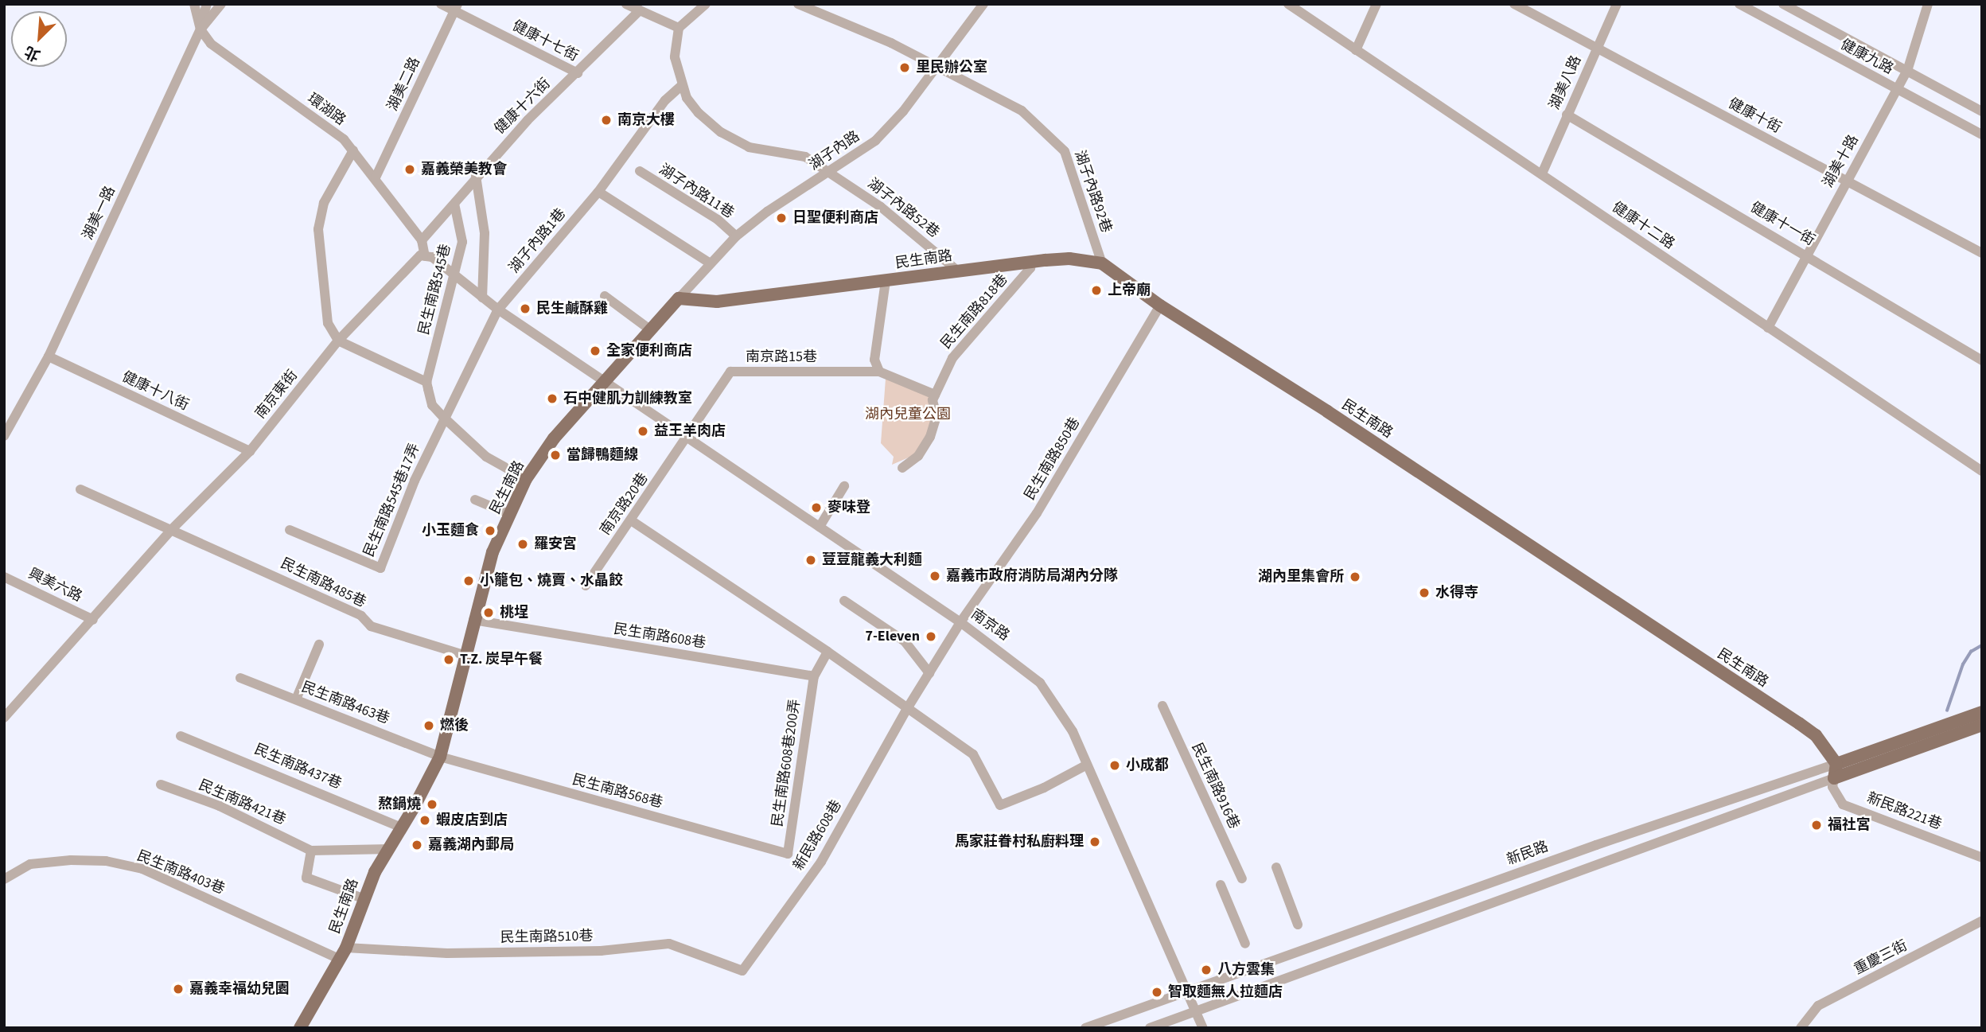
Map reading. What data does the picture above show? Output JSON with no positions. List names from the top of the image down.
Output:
{
  "streets": {
    "main road": ["民生南路", "新民路"],
    "street": [
      "健康十七街",
      "健康九路",
      "湖美八路",
      "湖美二路",
      "健康十六街",
      "環湖路",
      "健康十街",
      "湖子內路",
      "湖美十路",
      "湖子內路11巷",
      "湖子內路92巷",
      "湖子內路52巷",
      "湖美一路",
      "健康十一街",
      "健康十二路",
      "湖子內路1巷",
      "民生南路545巷",
      "民生南路818巷",
      "南京路15巷",
      "健康十八街",
      "南京東街",
      "民生南路850巷",
      "民生南路545巷17弄",
      "南京路20巷",
      "民生南路485巷",
      "興美六路",
      "南京路",
      "民生南路608巷",
      "民生南路463巷",
      "民生南路608巷200弄",
      "民生南路437巷",
      "民生南路916巷",
      "民生南路568巷",
      "民生南路421巷",
      "新民路221巷",
      "新民路608巷",
      "民生南路403巷",
      "民生南路510巷",
      "重慶三街"
    ]
  },
  "crossings": [
    ["健康十七街", "湖美二路"],
    ["健康十七街", "健康十六街"],
    ["健康九路", "湖美十路"],
    ["湖美八路", "健康十街"],
    ["湖美八路", "健康十一街"],
    ["湖美八路", "健康十二路"],
    ["湖美二路", "環湖路"],
    ["健康十六街", "環湖路"],
    ["健康十六街", "民生南路545巷"],
    ["環湖路", "湖美一路"],
    ["環湖路", "南京東街"],
    ["健康十街", "湖美十路"],
    ["湖子內路", "湖子內路11巷"],
    ["湖子內路", "湖子內路92巷"],
    ["湖子內路", "湖子內路52巷"],
    ["湖子內路", "民生南路"],
    ["湖美十路", "健康十一街"],
    ["湖美十路", "健康十二路"],
    ["湖子內路92巷", "民生南路"],
    ["湖子內路52巷", "湖子內路1巷"],
    ["湖子內路52巷", "民生南路"],
    ["湖美一路", "健康十八街"],
    ["湖子內路1巷", "民生南路545巷17弄"],
    ["民生南路", "民生南路818巷"],
    ["民生南路", "民生南路850巷"],
    ["民生南路", "民生南路485巷"],
    ["民生南路", "南京路"],
    ["民生南路", "民生南路608巷"],
    ["民生南路", "民生南路463巷"],
    ["民生南路", "民生南路437巷"],
    ["民生南路", "民生南路568巷"],
    ["民生南路", "民生南路421巷"],
    ["民生南路", "新民路"],
    ["民生南路", "民生南路403巷"],
    ["民生南路", "民生南路510巷"],
    ["民生南路818巷", "南京路15巷"],
    ["南京路15巷", "南京路20巷"],
    ["南京路15巷", "南京路"],
    ["健康十八街", "南京東街"],
    ["南京東街", "民生南路485巷"],
    ["南京東街", "興美六路"],
    ["民生南路850巷", "南京路"],
    ["民生南路850巷", "新民路608巷"],
    ["南京路20巷", "南京路"],
    ["南京路", "新民路"],
    ["民生南路608巷", "民生南路608巷200弄"],
    ["民生南路463巷", "民生南路568巷"],
    ["民生南路608巷200弄", "民生南路568巷"],
    ["新民路608巷", "民生南路510巷"]
  ],
  "parks": ["湖內兒童公園"],
  "places": [
    "里民辦公室",
    "南京大樓",
    "嘉義榮美教會",
    "日聖便利商店",
    "上帝廟",
    "民生鹹酥雞",
    "全家便利商店",
    "石中健肌力訓練教室",
    "益王羊肉店",
    "當歸鴨麵線",
    "麥味登",
    "小玉麵食",
    "羅安宮",
    "荳荳龍義大利麵",
    "嘉義市政府消防局湖內分隊",
    "湖內里集會所",
    "小籠包、燒賣、水晶餃",
    "水得寺",
    "桃埕",
    "7-Eleven",
    "T.Z. 炭早午餐",
    "燃後",
    "小成都",
    "熬鍋燒",
    "蝦皮店到店",
    "福社宮",
    "馬家莊眷村私廚料理",
    "嘉義湖內郵局",
    "八方雲集",
    "嘉義幸福幼兒園",
    "智取麵無人拉麵店"
  ],
  "north": "bottom left"
}
